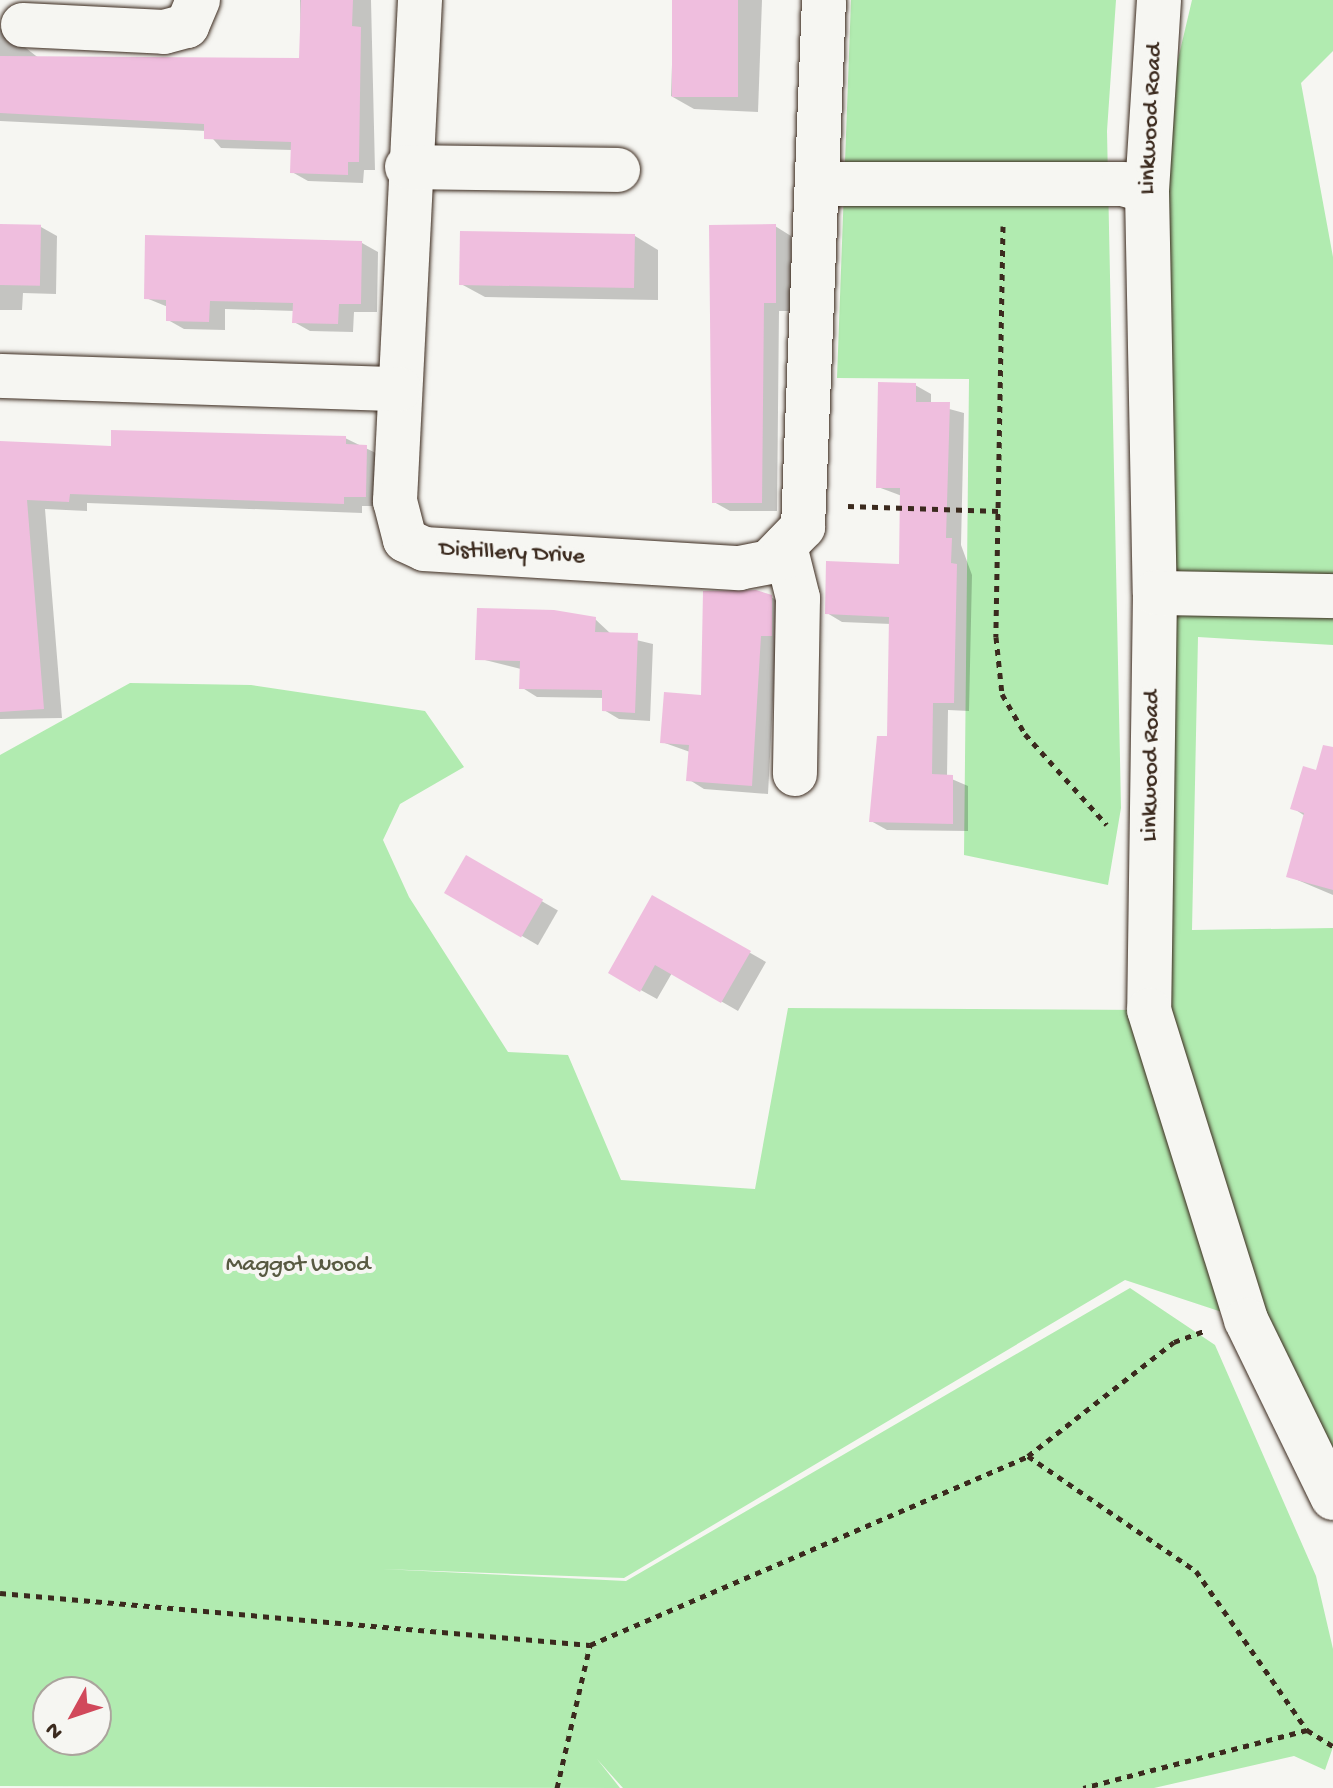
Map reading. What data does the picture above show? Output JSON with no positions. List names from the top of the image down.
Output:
{
  "streets": {
    "street": ["Linkwood Road", "Distillery Drive"]
  },
  "parks": ["Maggot Wood"],
  "north": "bottom left"
}
